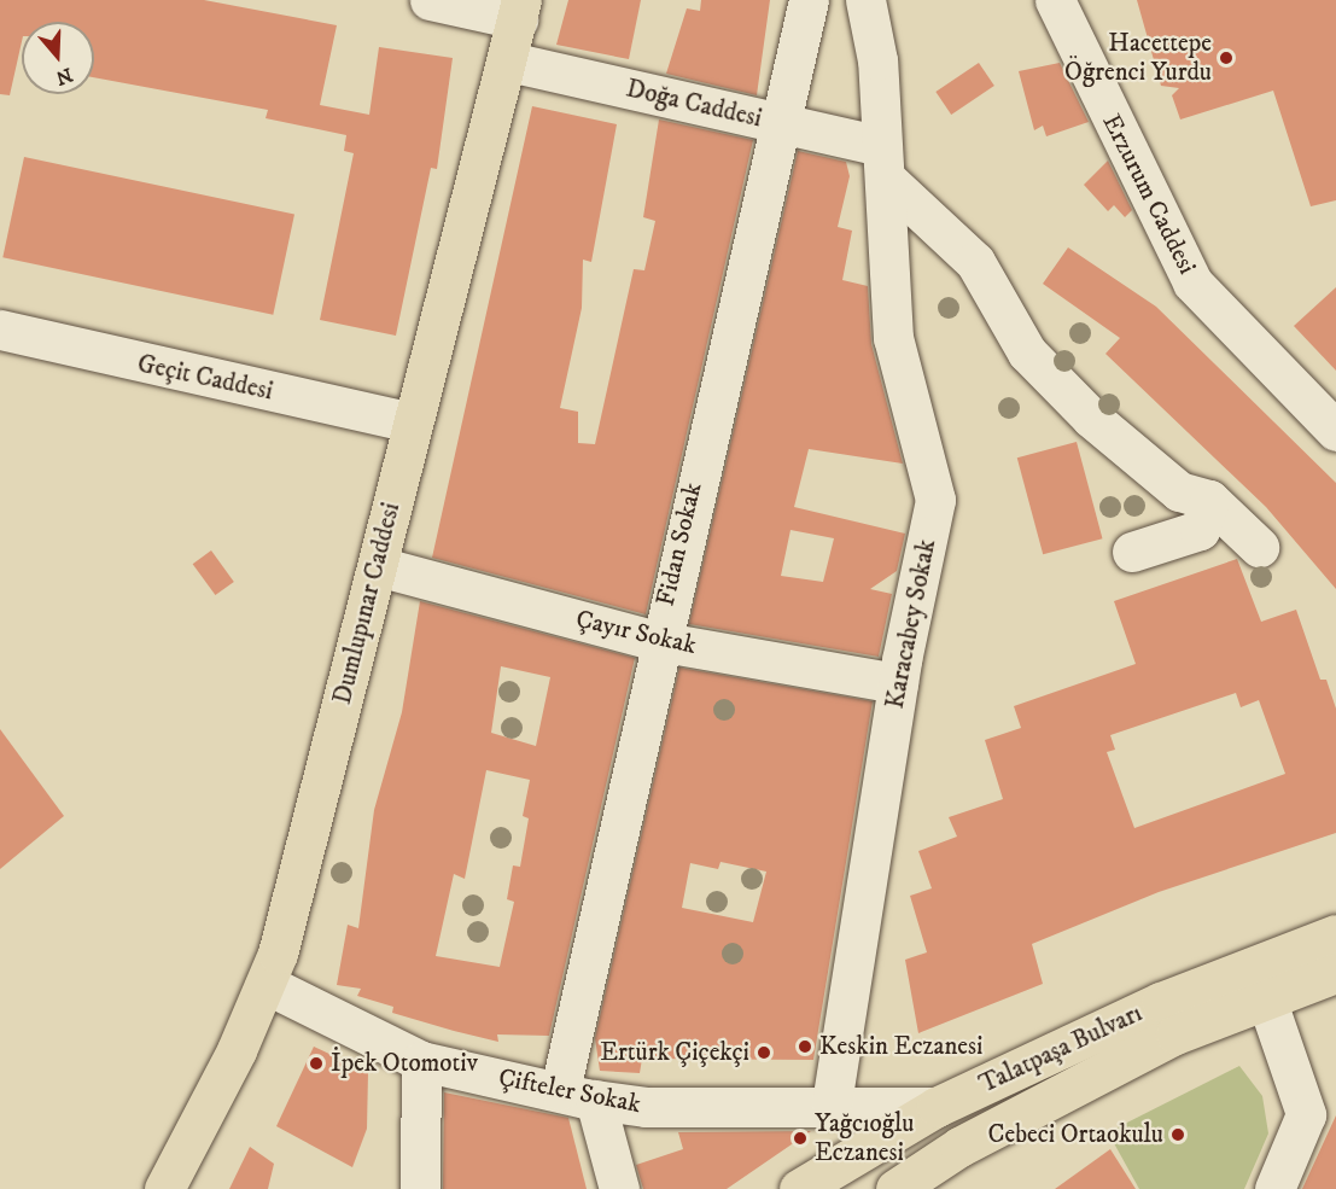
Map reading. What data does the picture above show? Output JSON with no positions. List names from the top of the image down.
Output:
{
  "streets": {
    "main road": ["Dumlupınar Caddesi", "Talatpaşa Bulvarı"],
    "street": [
      "Doğa Caddesi",
      "Erzurum Caddesi",
      "Geçit Caddesi",
      "Fidan Sokak",
      "Karacabey Sokak",
      "Çayır Sokak",
      "Çifteler Sokak"
    ]
  },
  "crossings": [
    ["Doğa Caddesi", "Fidan Sokak"],
    ["Doğa Caddesi", "Dumlupınar Caddesi"],
    ["Doğa Caddesi", "Karacabey Sokak"],
    ["Geçit Caddesi", "Dumlupınar Caddesi"],
    ["Fidan Sokak", "Çayır Sokak"],
    ["Fidan Sokak", "Çifteler Sokak"],
    ["Dumlupınar Caddesi", "Çayır Sokak"],
    ["Dumlupınar Caddesi", "Çifteler Sokak"],
    ["Karacabey Sokak", "Çayır Sokak"],
    ["Karacabey Sokak", "Çifteler Sokak"],
    ["Talatpaşa Bulvarı", "Çifteler Sokak"]
  ],
  "places": [
    "Hacettepe Öğrenci Yurdu",
    "Keskin Eczanesi",
    "Ertürk Çiçekçi",
    "İpek Otomotiv",
    "Cebeci Ortaokulu",
    "Yağcıoğlu Eczanesi"
  ],
  "north": "bottom"
}
